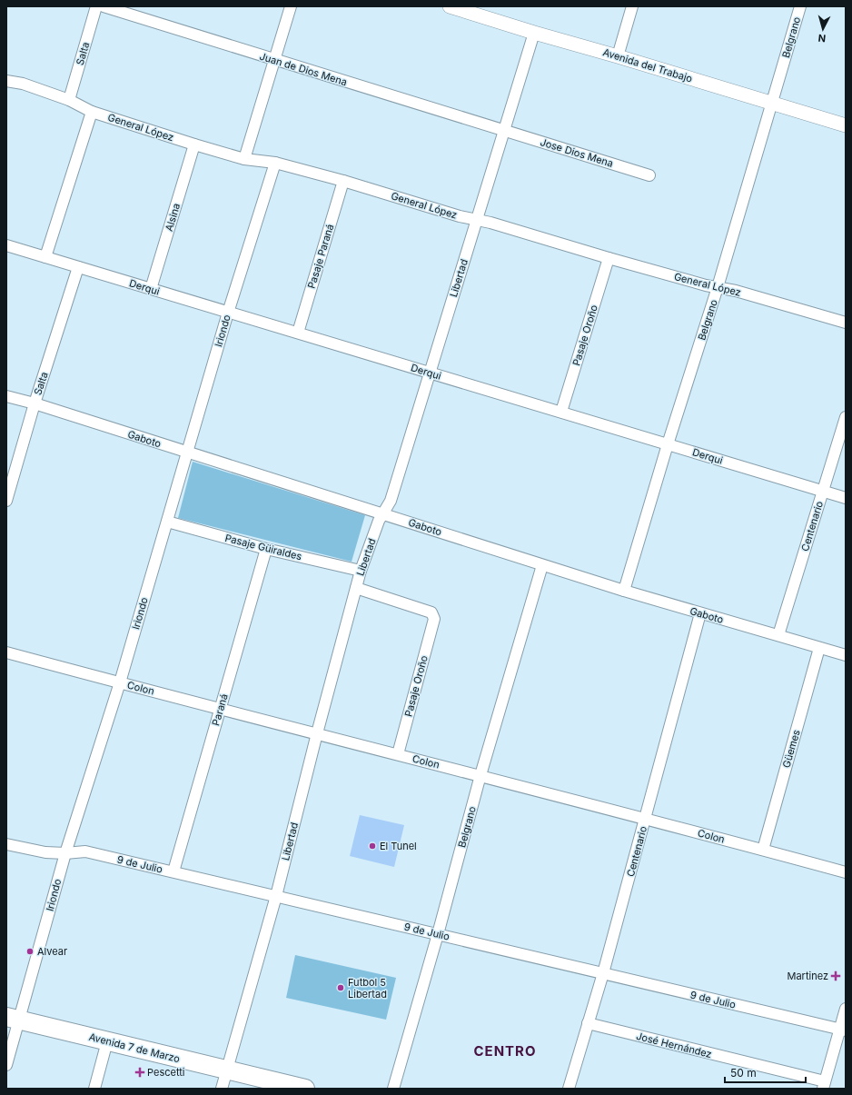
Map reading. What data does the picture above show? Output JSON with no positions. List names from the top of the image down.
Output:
{
  "streets": {
    "main road": ["Avenida 7 de Marzo"],
    "street": [
      "Belgrano",
      "Salta",
      "Avenida del Trabajo",
      "Juan de Dios Mena",
      "General López",
      "Jose Dios Mena",
      "Alsina",
      "Pasaje Paraná",
      "Libertad",
      "Derqui",
      "Iriondo",
      "Pasaje Oroño",
      "Gaboto",
      "Centenario",
      "Pasaje Güiraldes",
      "Colon",
      "Paraná",
      "Güemes",
      "9 de Julio",
      "José Hernández"
    ]
  },
  "crossings": [
    ["Belgrano", "Avenida del Trabajo"],
    ["Belgrano", "General López"],
    ["Belgrano", "Derqui"],
    ["Belgrano", "Gaboto"],
    ["Belgrano", "Colon"],
    ["Belgrano", "9 de Julio"],
    ["Salta", "General López"],
    ["Salta", "Derqui"],
    ["Salta", "Gaboto"],
    ["Avenida del Trabajo", "Libertad"],
    ["Juan de Dios Mena", "Jose Dios Mena"],
    ["Juan de Dios Mena", "Libertad"],
    ["General López", "Alsina"],
    ["General López", "Pasaje Paraná"],
    ["General López", "Libertad"],
    ["General López", "Iriondo"],
    ["General López", "Pasaje Oroño"],
    ["Jose Dios Mena", "Libertad"],
    ["Alsina", "Derqui"],
    ["Pasaje Paraná", "Derqui"],
    ["Libertad", "Derqui"],
    ["Libertad", "Pasaje Oroño"],
    ["Libertad", "Gaboto"],
    ["Libertad", "Pasaje Güiraldes"],
    ["Libertad", "Colon"],
    ["Libertad", "9 de Julio"],
    ["Libertad", "Avenida 7 de Marzo"],
    ["Derqui", "Iriondo"],
    ["Derqui", "Pasaje Oroño"],
    ["Derqui", "Centenario"],
    ["Iriondo", "Gaboto"],
    ["Iriondo", "Pasaje Güiraldes"],
    ["Iriondo", "Colon"],
    ["Iriondo", "9 de Julio"],
    ["Iriondo", "Avenida 7 de Marzo"],
    ["Pasaje Oroño", "Colon"],
    ["Gaboto", "Centenario"],
    ["Gaboto", "Güemes"],
    ["Centenario", "Colon"],
    ["Centenario", "9 de Julio"],
    ["Centenario", "José Hernández"],
    ["Pasaje Güiraldes", "Paraná"],
    ["Colon", "Paraná"],
    ["Colon", "Güemes"],
    ["Paraná", "9 de Julio"]
  ],
  "districts": ["CENTRO"],
  "places": {
    "other": ["El Tunel", "Alvear", "Futbol 5 Libertad"],
    "health": ["Martinez", "Pescetti"]
  },
  "scale_bar": "50 m",
  "north": "bottom"
}
